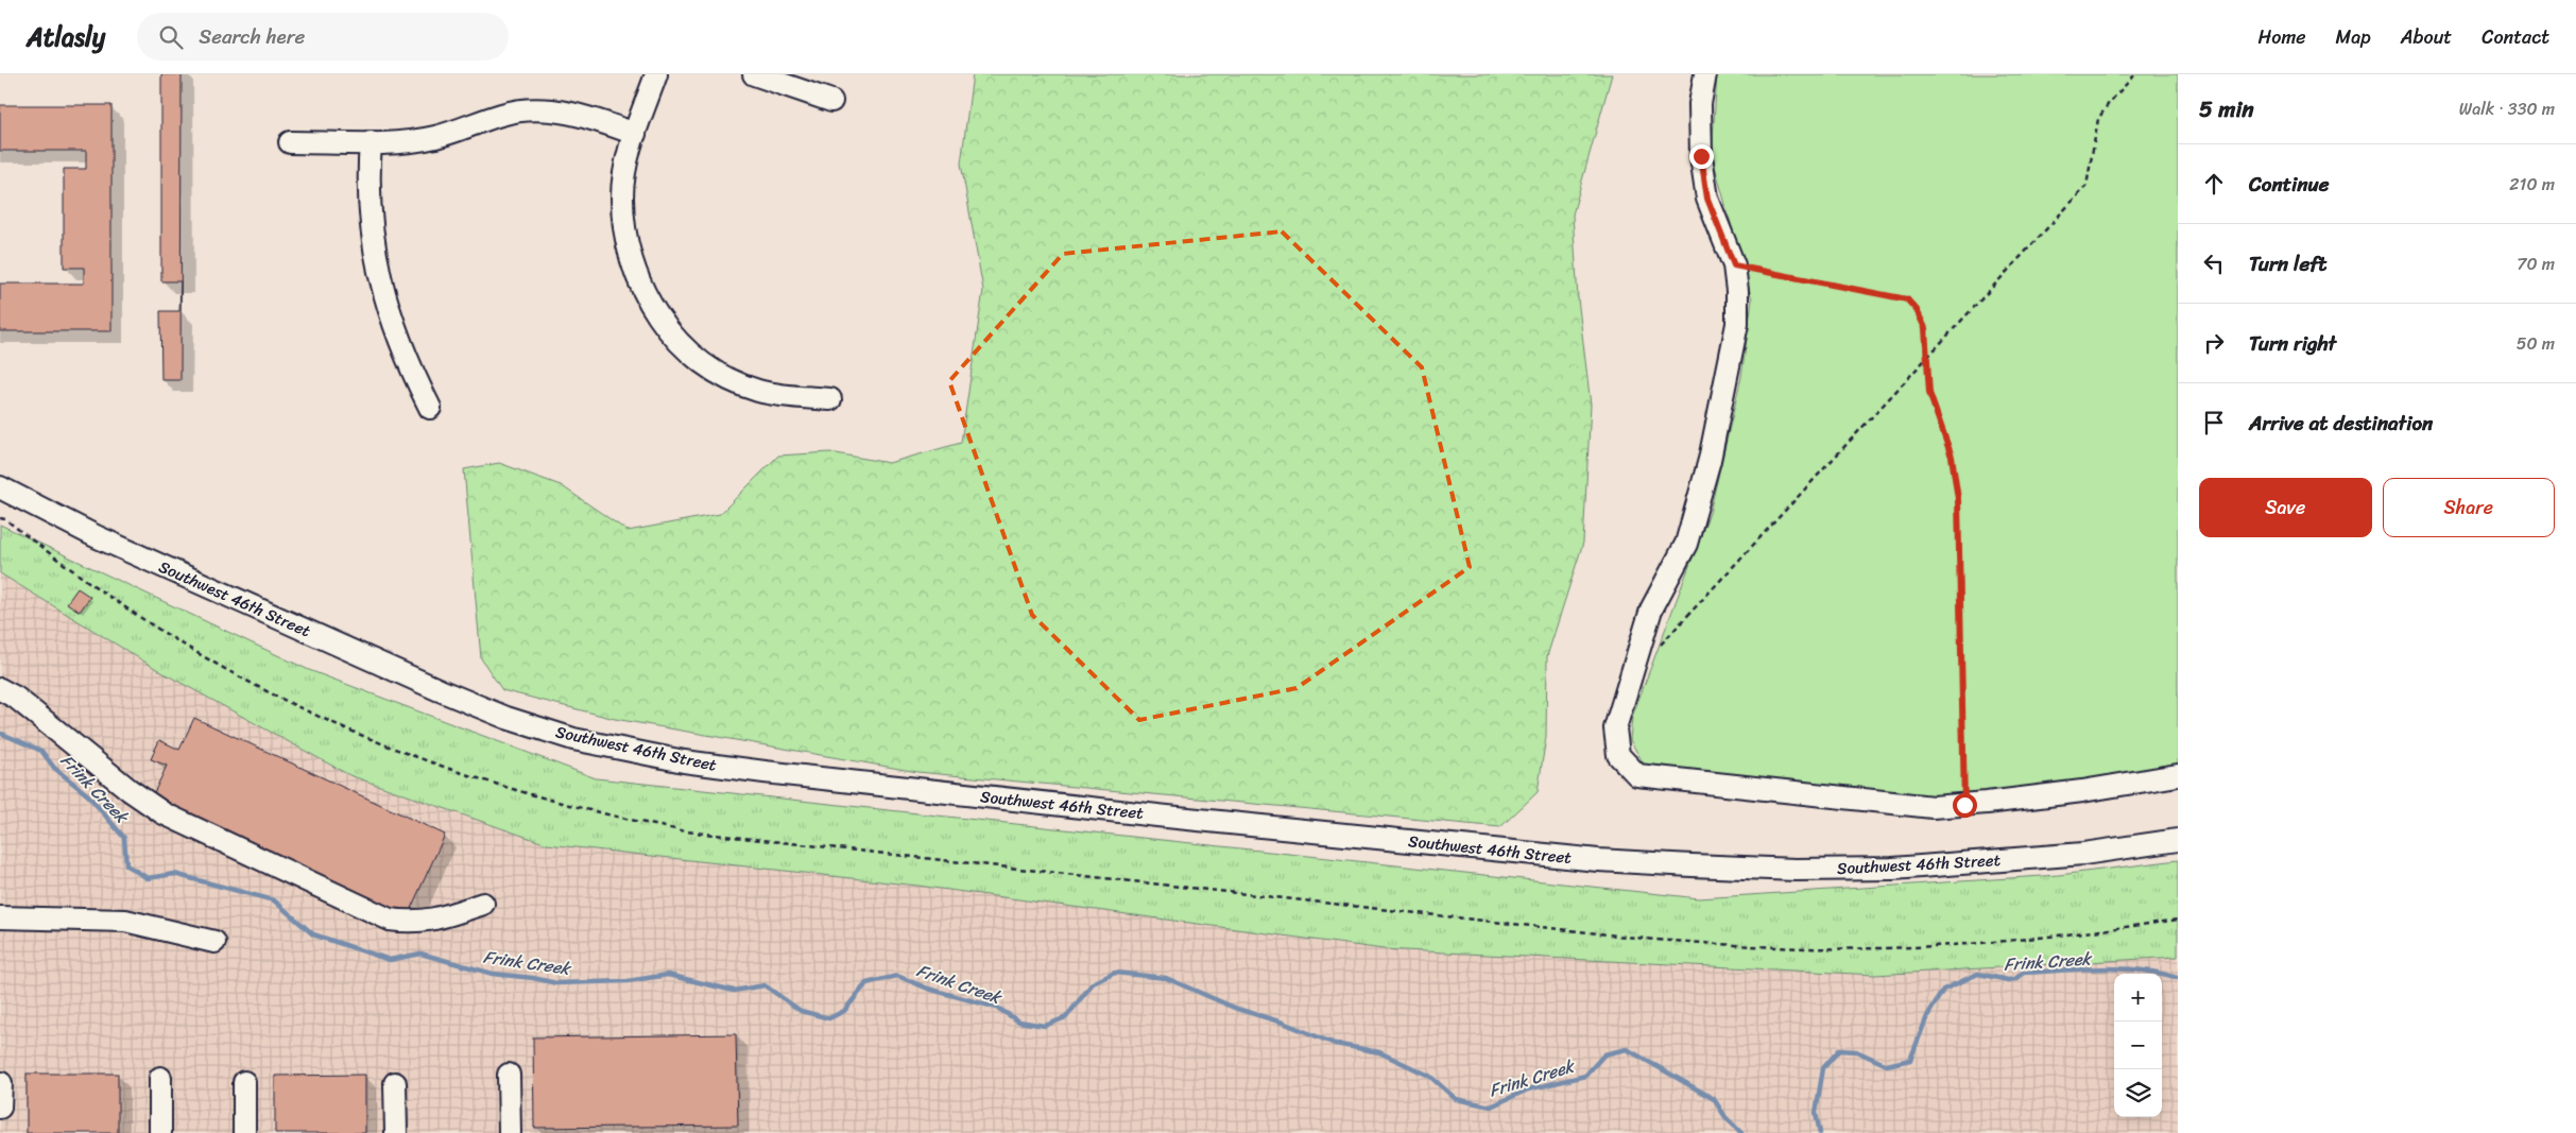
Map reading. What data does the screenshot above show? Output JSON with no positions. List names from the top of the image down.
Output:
{
  "streets": {
    "street": ["Southwest 46th Street"]
  },
  "water": ["Frink Creek"],
  "page": {
    "header": "Atlasly",
    "search": "Search here",
    "nav": [
      "Home",
      "Map",
      "About",
      "Contact"
    ],
    "heading": ["5 min", "Walk · 330 m"],
    "list": [
      ["Continue", "210 m"],
      ["Turn left", "70 m"],
      ["Turn right", "50 m"],
      "Arrive at destination"
    ],
    "buttons": ["Save", "Share"],
    "map_buttons": ["+", "−"]
  }
}
